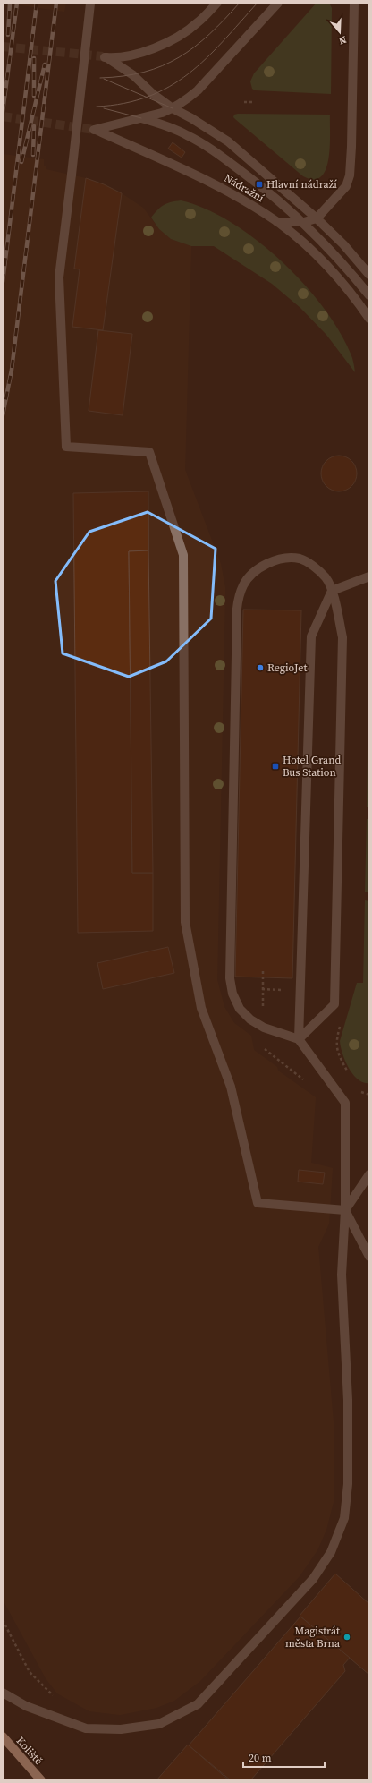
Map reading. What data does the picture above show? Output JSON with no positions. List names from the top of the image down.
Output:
{
  "streets": {
    "main road": ["Koliště"],
    "street": ["Nádražní"]
  },
  "places": {
    "transit": ["Hlavní nádraží", "Hotel Grand Bus Station"],
    "other": ["RegioJet", "Magistrát města Brna"]
  },
  "scale_bar": "20 m",
  "north": "bottom"
}
